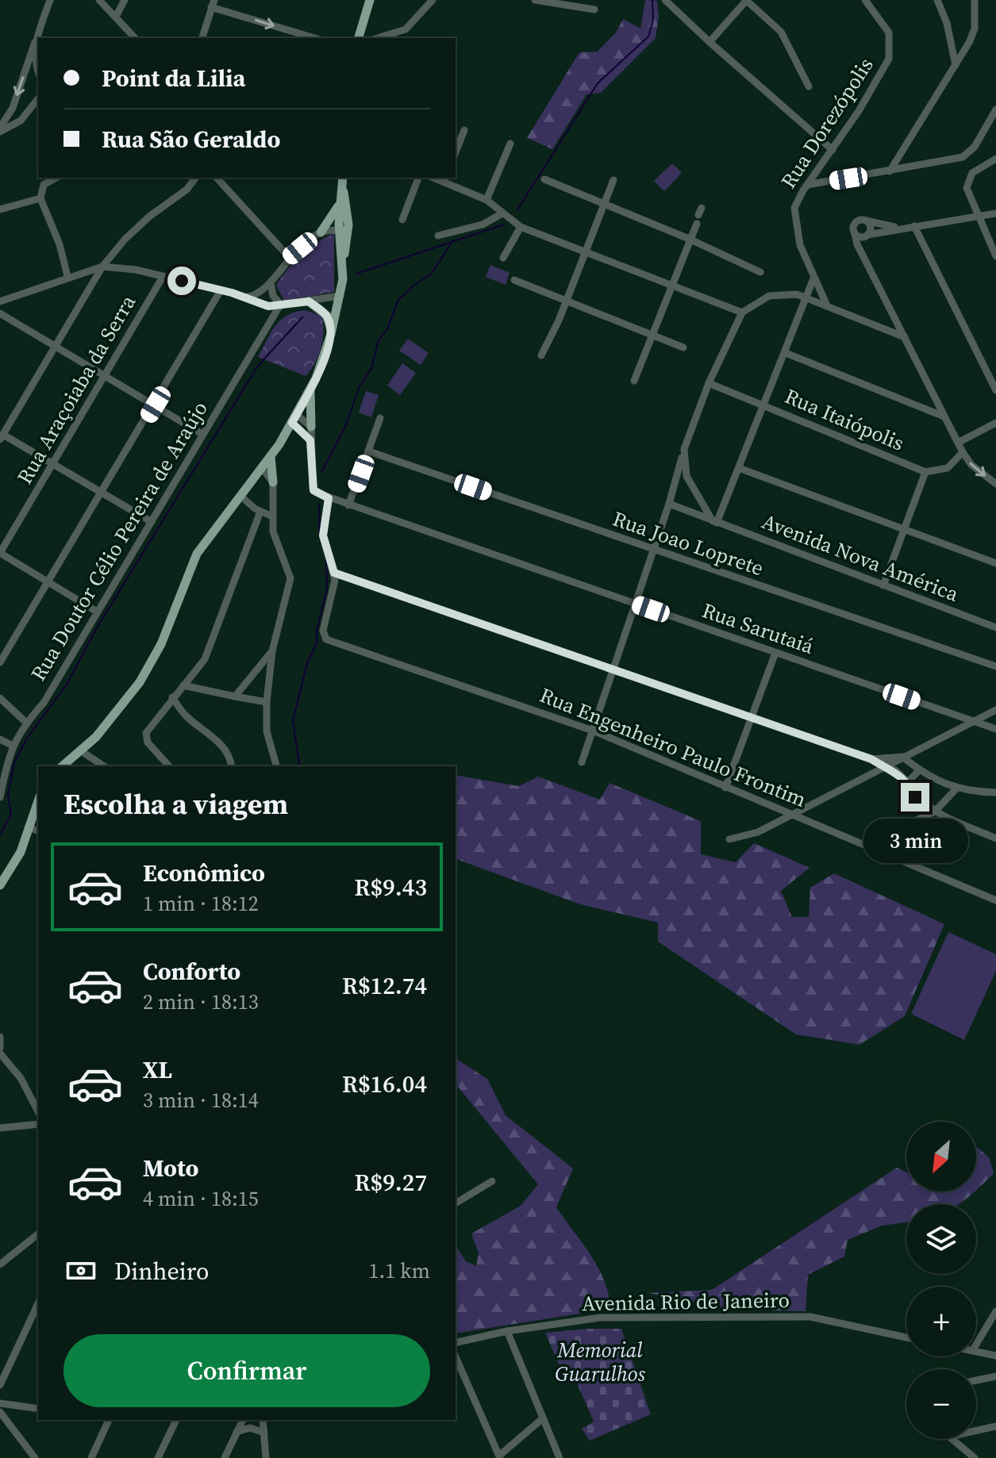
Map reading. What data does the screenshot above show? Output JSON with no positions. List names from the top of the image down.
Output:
{
  "streets": {
    "street": [
      "Rua Dorezópolis",
      "Rua Araçoiaba da Serra",
      "Rua Itaiópolis",
      "Rua Doutor Célio Pereira de Araújo",
      "Rua Joao Loprete",
      "Avenida Nova América",
      "Rua Sarutaiá",
      "Rua Engenheiro Paulo Frontim",
      "Avenida Rio de Janeiro"
    ]
  },
  "parks": ["Memorial Guarulhos"],
  "north": "bottom left",
  "page": {
    "banner": ["Point da Lilia", "Rua São Geraldo"],
    "heading": "Escolha a viagem",
    "bubble": "3 min",
    "list": [
      {
        "name": "Econômico",
        "note": "1 min · 18:12",
        "value": "R$9.43"
      },
      {
        "name": "Conforto",
        "note": "2 min · 18:13",
        "value": "R$12.74"
      },
      {
        "name": "XL",
        "note": "3 min · 18:14",
        "value": "R$16.04"
      },
      {
        "name": "Moto",
        "note": "4 min · 18:15",
        "value": "R$9.27"
      }
    ],
    "map_buttons": ["+", "−"],
    "pay": ["Dinheiro", "1.1 km"],
    "buttons": "Confirmar"
  }
}
